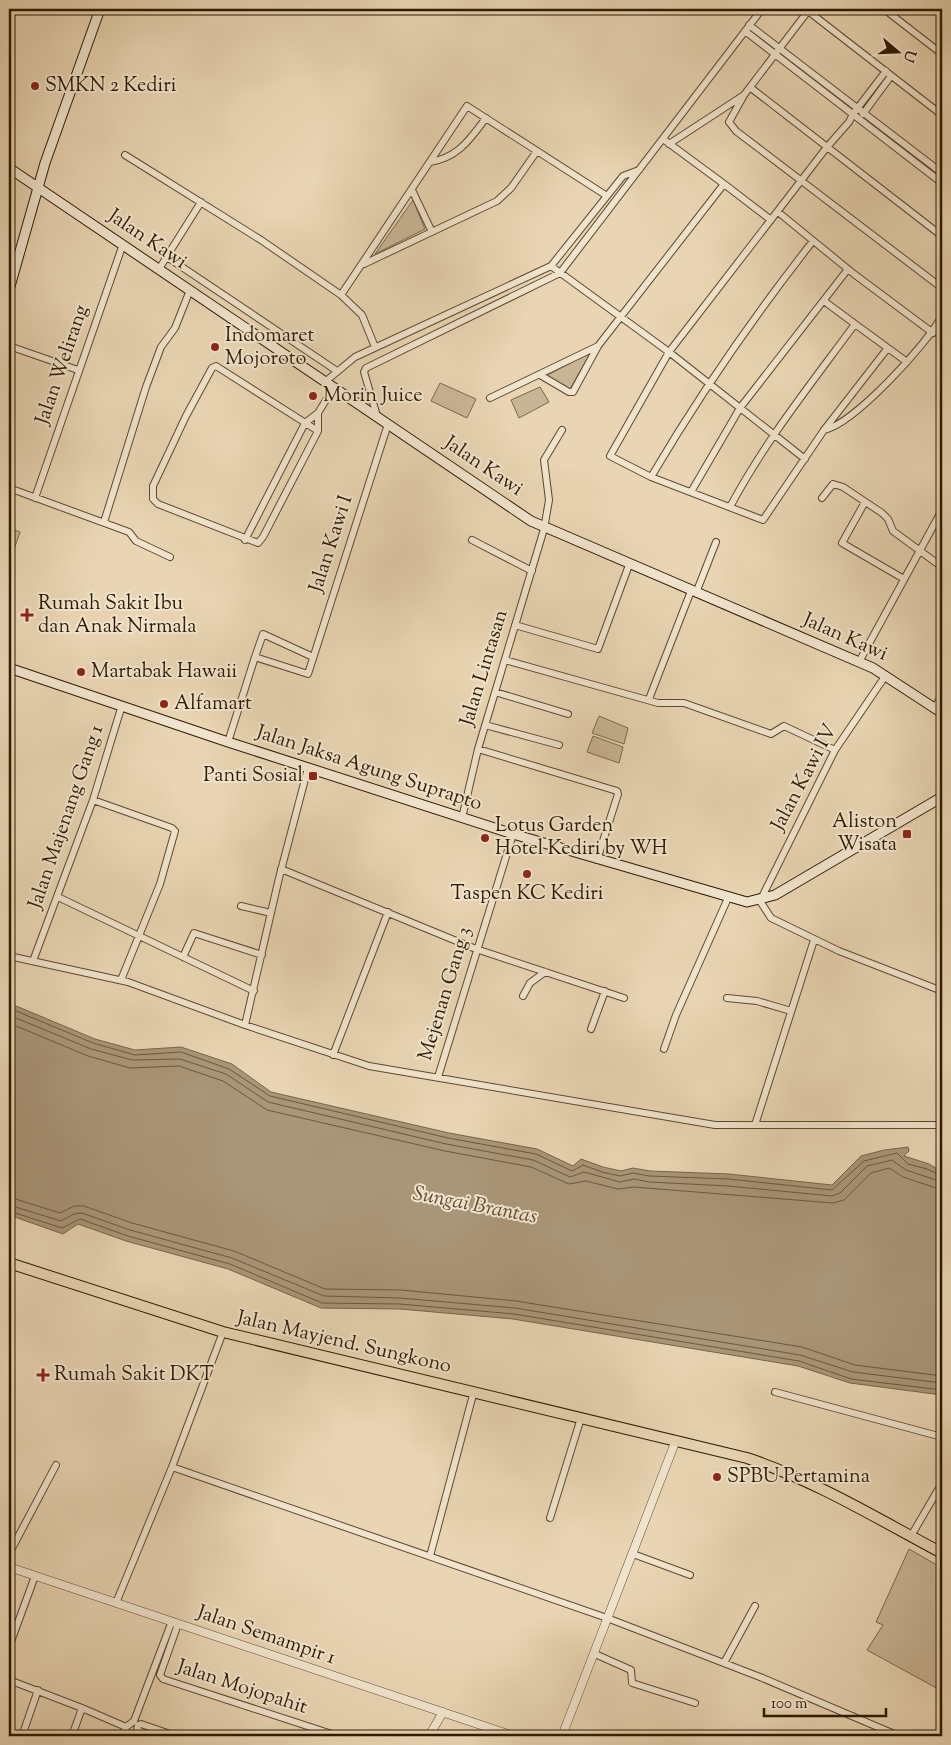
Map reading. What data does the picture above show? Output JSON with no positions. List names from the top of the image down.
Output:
{
  "streets": {
    "main road": ["Jalan Kawi", "Jalan Jaksa Agung Suprapto", "Jalan Mayjend. Sungkono"],
    "street": [
      "Jalan Welirang",
      "Jalan Kawi I",
      "Jalan Lintasan",
      "Jalan Kawi IV",
      "Jalan Majenang Gang 1",
      "Mejenan Gang 3",
      "Jalan Semampir 1",
      "Jalan Mojopahit"
    ]
  },
  "crossings": [
    ["Jalan Kawi", "Jalan Welirang"],
    ["Jalan Kawi", "Jalan Kawi I"],
    ["Jalan Kawi", "Jalan Lintasan"],
    ["Jalan Kawi", "Jalan Kawi IV"],
    ["Jalan Lintasan", "Jalan Jaksa Agung Suprapto"],
    ["Jalan Jaksa Agung Suprapto", "Jalan Kawi IV"],
    ["Jalan Jaksa Agung Suprapto", "Jalan Majenang Gang 1"],
    ["Jalan Jaksa Agung Suprapto", "Mejenan Gang 3"],
    ["Jalan Semampir 1", "Jalan Mojopahit"]
  ],
  "water": ["Sungai Brantas"],
  "places": {
    "other": [
      "SMKN 2 Kediri",
      "Indomaret Mojoroto",
      "Morin Juice",
      "Martabak Hawaii",
      "Alfamart",
      "Lotus Garden Hotel Kediri by WH",
      "Taspen KC Kediri",
      "SPBU Pertamina"
    ],
    "health": ["Rumah Sakit Ibu dan Anak Nirmala", "Rumah Sakit DKT"],
    "transit": ["Panti Sosial", "Aliston Wisata"]
  },
  "scale_bar": "100 m",
  "north": "right"
}
